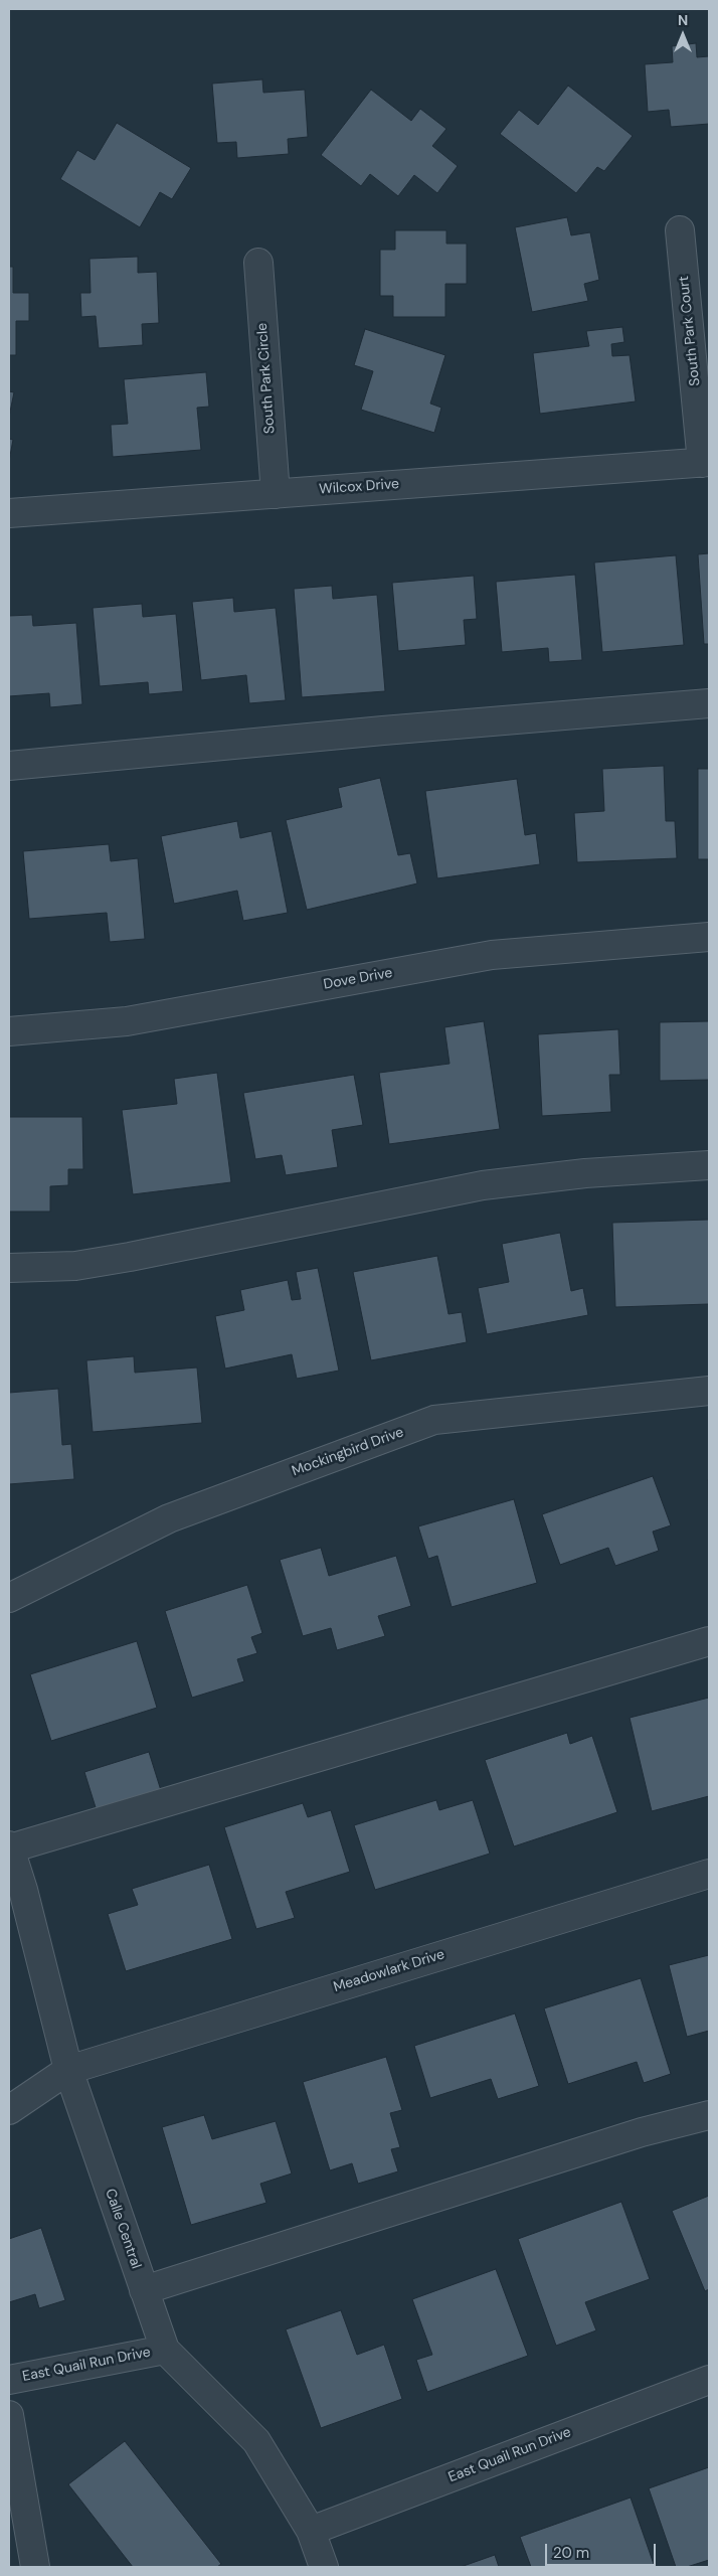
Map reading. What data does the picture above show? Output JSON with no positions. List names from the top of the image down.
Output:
{
  "streets": {
    "street": [
      "South Park Court",
      "South Park Circle",
      "Wilcox Drive",
      "Dove Drive",
      "Mockingbird Drive",
      "Meadowlark Drive",
      "Calle Central",
      "East Quail Run Drive"
    ]
  },
  "crossings": [
    ["South Park Court", "Wilcox Drive"],
    ["South Park Circle", "Wilcox Drive"],
    ["Meadowlark Drive", "Calle Central"],
    ["Calle Central", "East Quail Run Drive"]
  ],
  "scale_bar": "20 m",
  "north": "top"
}
